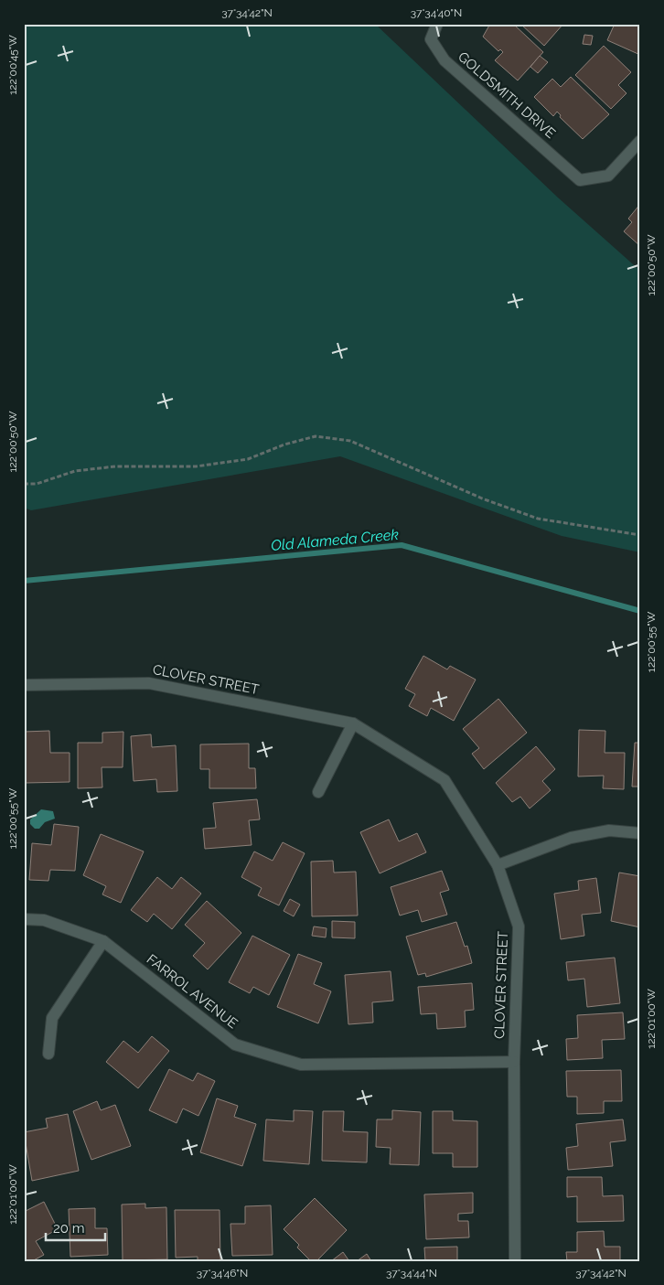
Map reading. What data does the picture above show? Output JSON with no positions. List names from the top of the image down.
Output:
{
  "streets": {
    "street": ["GOLDSMITH DRIVE", "CLOVER STREET", "FARROL AVENUE"]
  },
  "crossings": [
    ["CLOVER STREET", "FARROL AVENUE"]
  ],
  "water": ["Old Alameda Creek"],
  "scale_bar": "20 m",
  "coordinates": [
    "37°34'42\"N",
    "37°34'40\"N",
    "122°00'45\"W",
    "122°00'50\"W",
    "122°00'55\"W",
    "122°01'00\"W",
    "37°34'46\"N",
    "37°34'44\"N"
  ]
}
